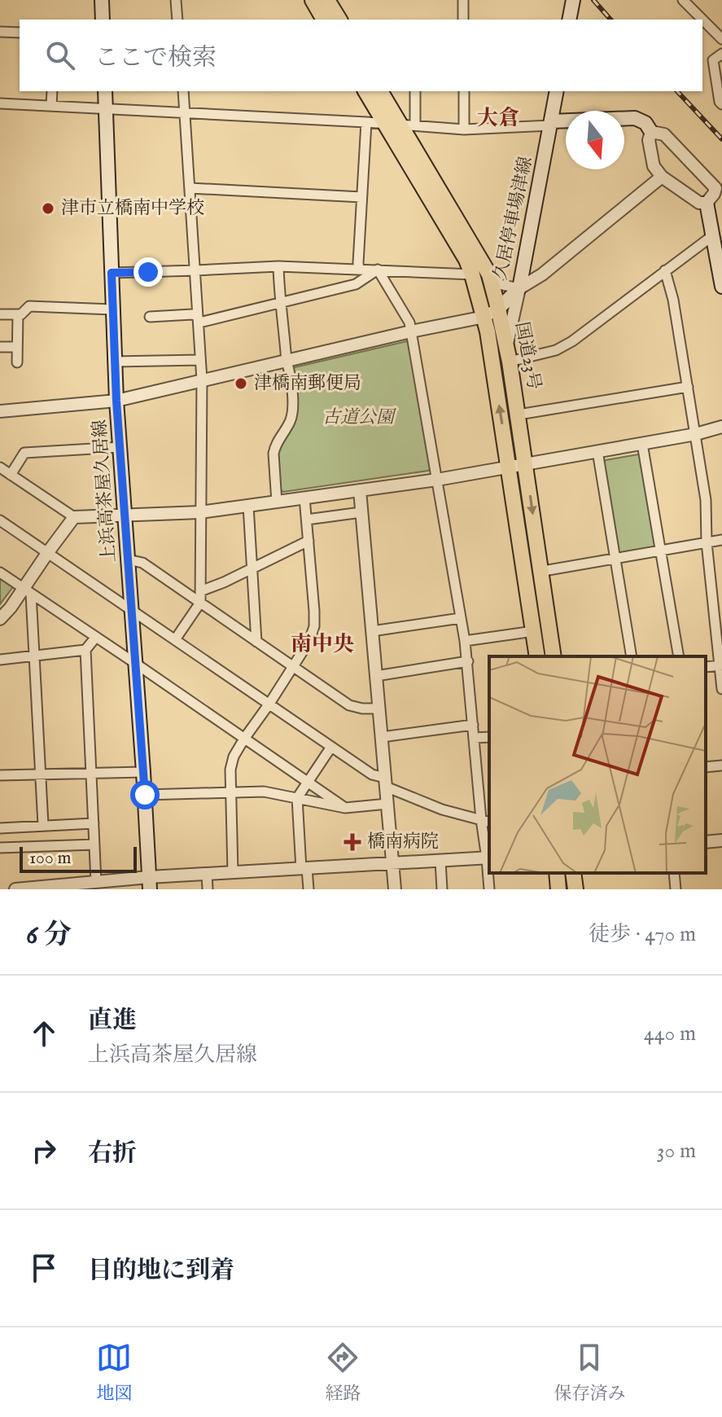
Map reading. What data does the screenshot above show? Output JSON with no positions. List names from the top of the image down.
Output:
{
  "streets": {
    "highway": ["国道23号"],
    "main road": ["久居停車場津線", "上浜高茶屋久居線"]
  },
  "crossings": [
    ["久居停車場津線", "国道23号"]
  ],
  "districts": ["大倉", "南中央"],
  "parks": ["古道公園"],
  "places": {
    "other": ["津市立橋南中学校", "津橋南郵便局"],
    "health": ["橋南病院"]
  },
  "scale_bar": "100 m",
  "north": "bottom",
  "page": {
    "search": "ここで検索",
    "scale": "100 m",
    "heading": ["6 分", "徒歩 · 470 m"],
    "list": [
      ["直進", "上浜高茶屋久居線", "440 m"],
      ["右折", "30 m"],
      "目的地に到着"
    ],
    "nav": ["地図", "経路", "保存済み"]
  }
}
